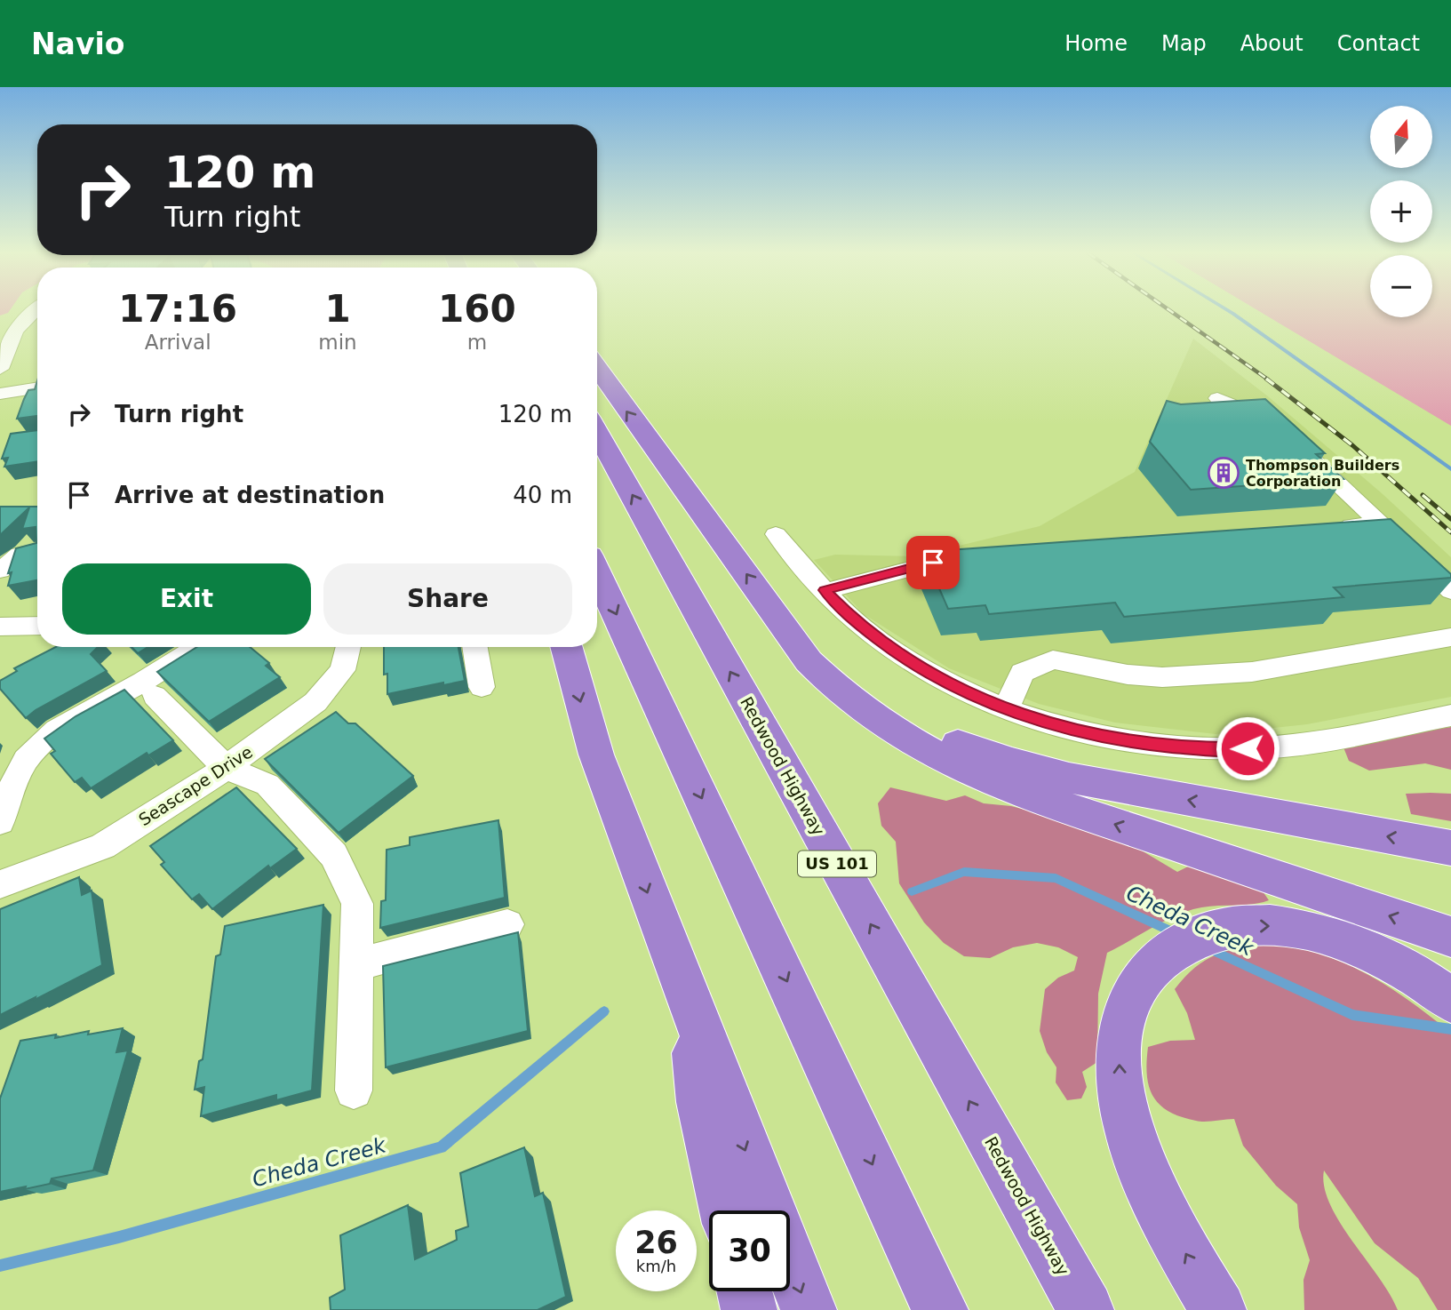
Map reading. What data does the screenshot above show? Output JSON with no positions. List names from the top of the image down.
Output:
{
  "streets": {
    "highway": ["Redwood Highway", "US 101"],
    "street": ["Seascape Drive"]
  },
  "water": ["Cheda Creek"],
  "places": {
    "building": ["Thompson Builders Corporation"]
  },
  "north": "top",
  "page": {
    "header": "Navio",
    "nav": [
      "Home",
      "Map",
      "About",
      "Contact"
    ],
    "map_buttons": ["+", "−"],
    "turn": ["120 m", "Turn right"],
    "eta": [
      "17:16",
      "Arrival",
      "1",
      "min",
      "160",
      "m"
    ],
    "list": [
      {
        "name": "Turn right",
        "value": "120 m"
      },
      {
        "name": "Arrive at destination",
        "value": "40 m"
      }
    ],
    "buttons": ["Exit", "Share"],
    "speed": "26 km/h",
    "limit": "30"
  }
}
